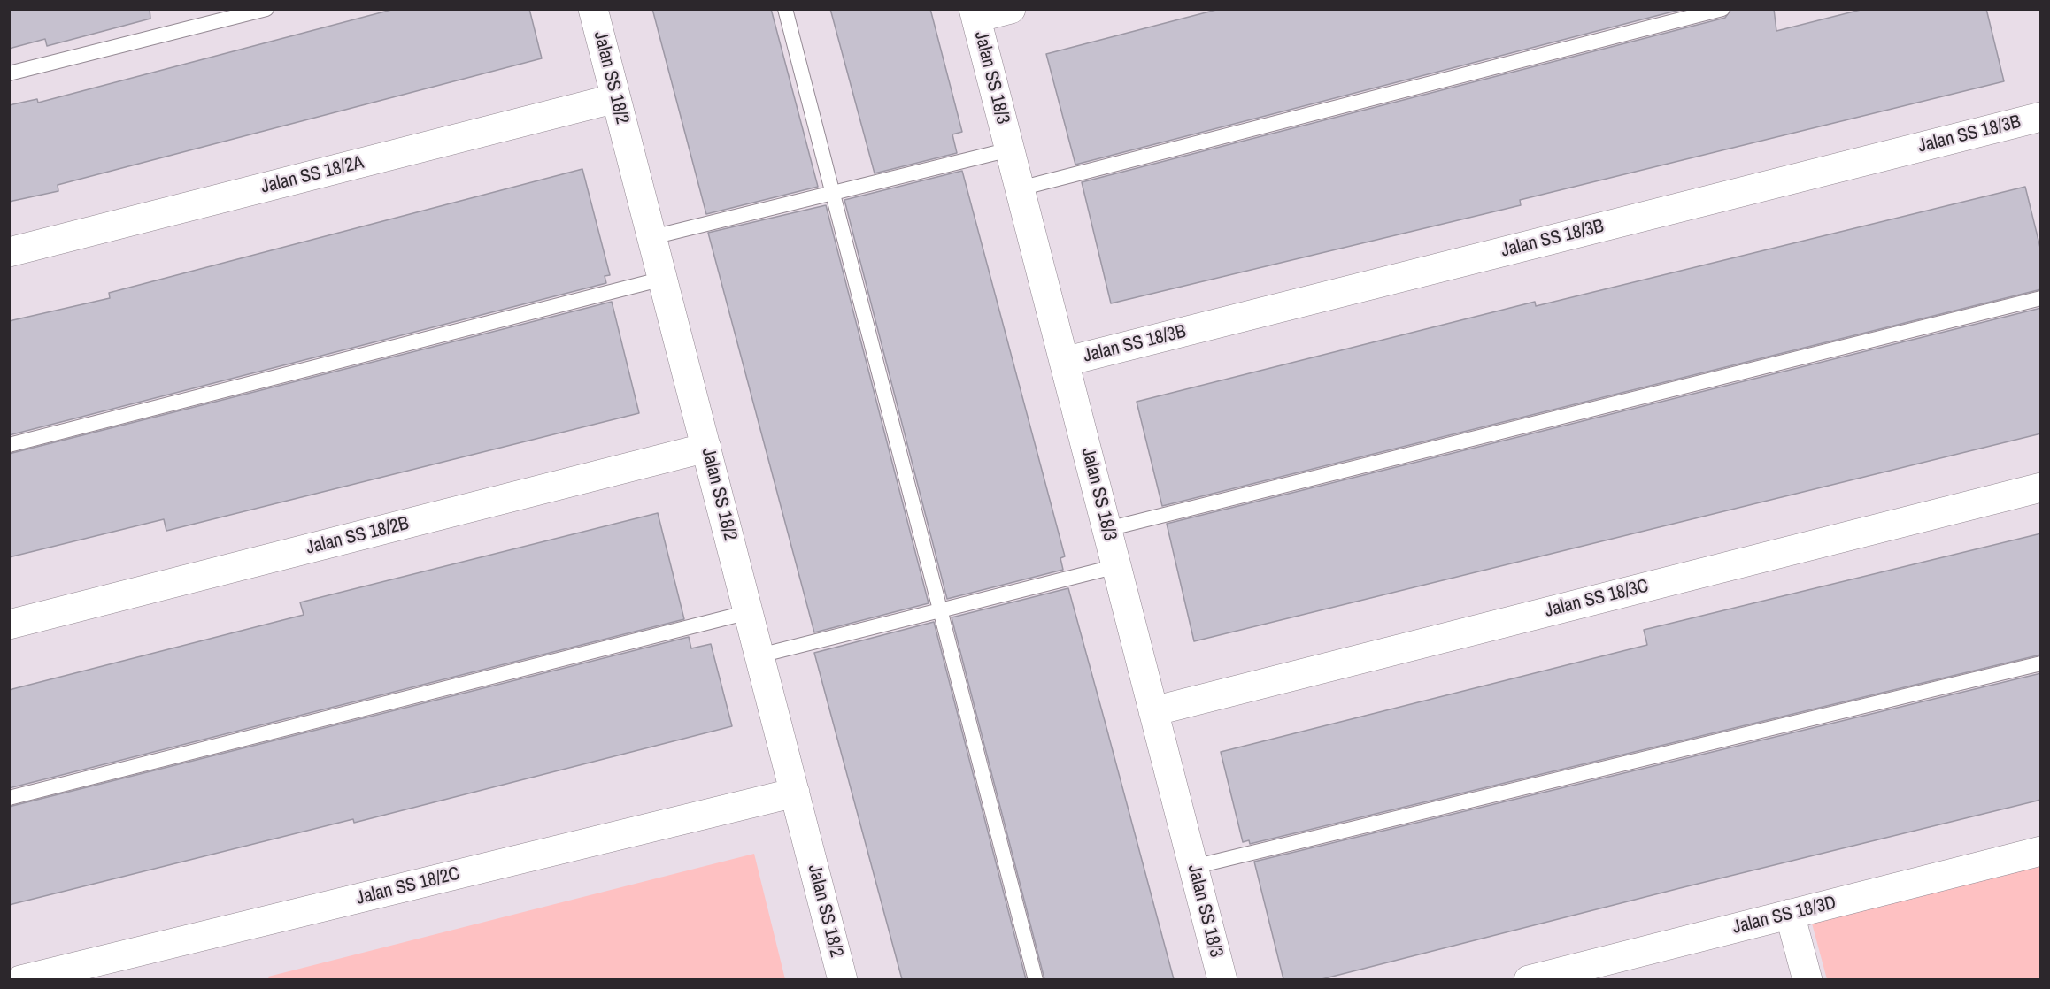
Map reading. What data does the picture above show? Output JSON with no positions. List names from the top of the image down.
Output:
{
  "streets": {
    "street": [
      "Jalan SS 18/2",
      "Jalan SS 18/3",
      "Jalan SS 18/3B",
      "Jalan SS 18/2A",
      "Jalan SS 18/2B",
      "Jalan SS 18/3C",
      "Jalan SS 18/2C",
      "Jalan SS 18/3D"
    ]
  },
  "crossings": [
    ["Jalan SS 18/2", "Jalan SS 18/2A"],
    ["Jalan SS 18/2", "Jalan SS 18/2B"],
    ["Jalan SS 18/2", "Jalan SS 18/2C"],
    ["Jalan SS 18/3", "Jalan SS 18/3B"],
    ["Jalan SS 18/3", "Jalan SS 18/3C"]
  ]
}
